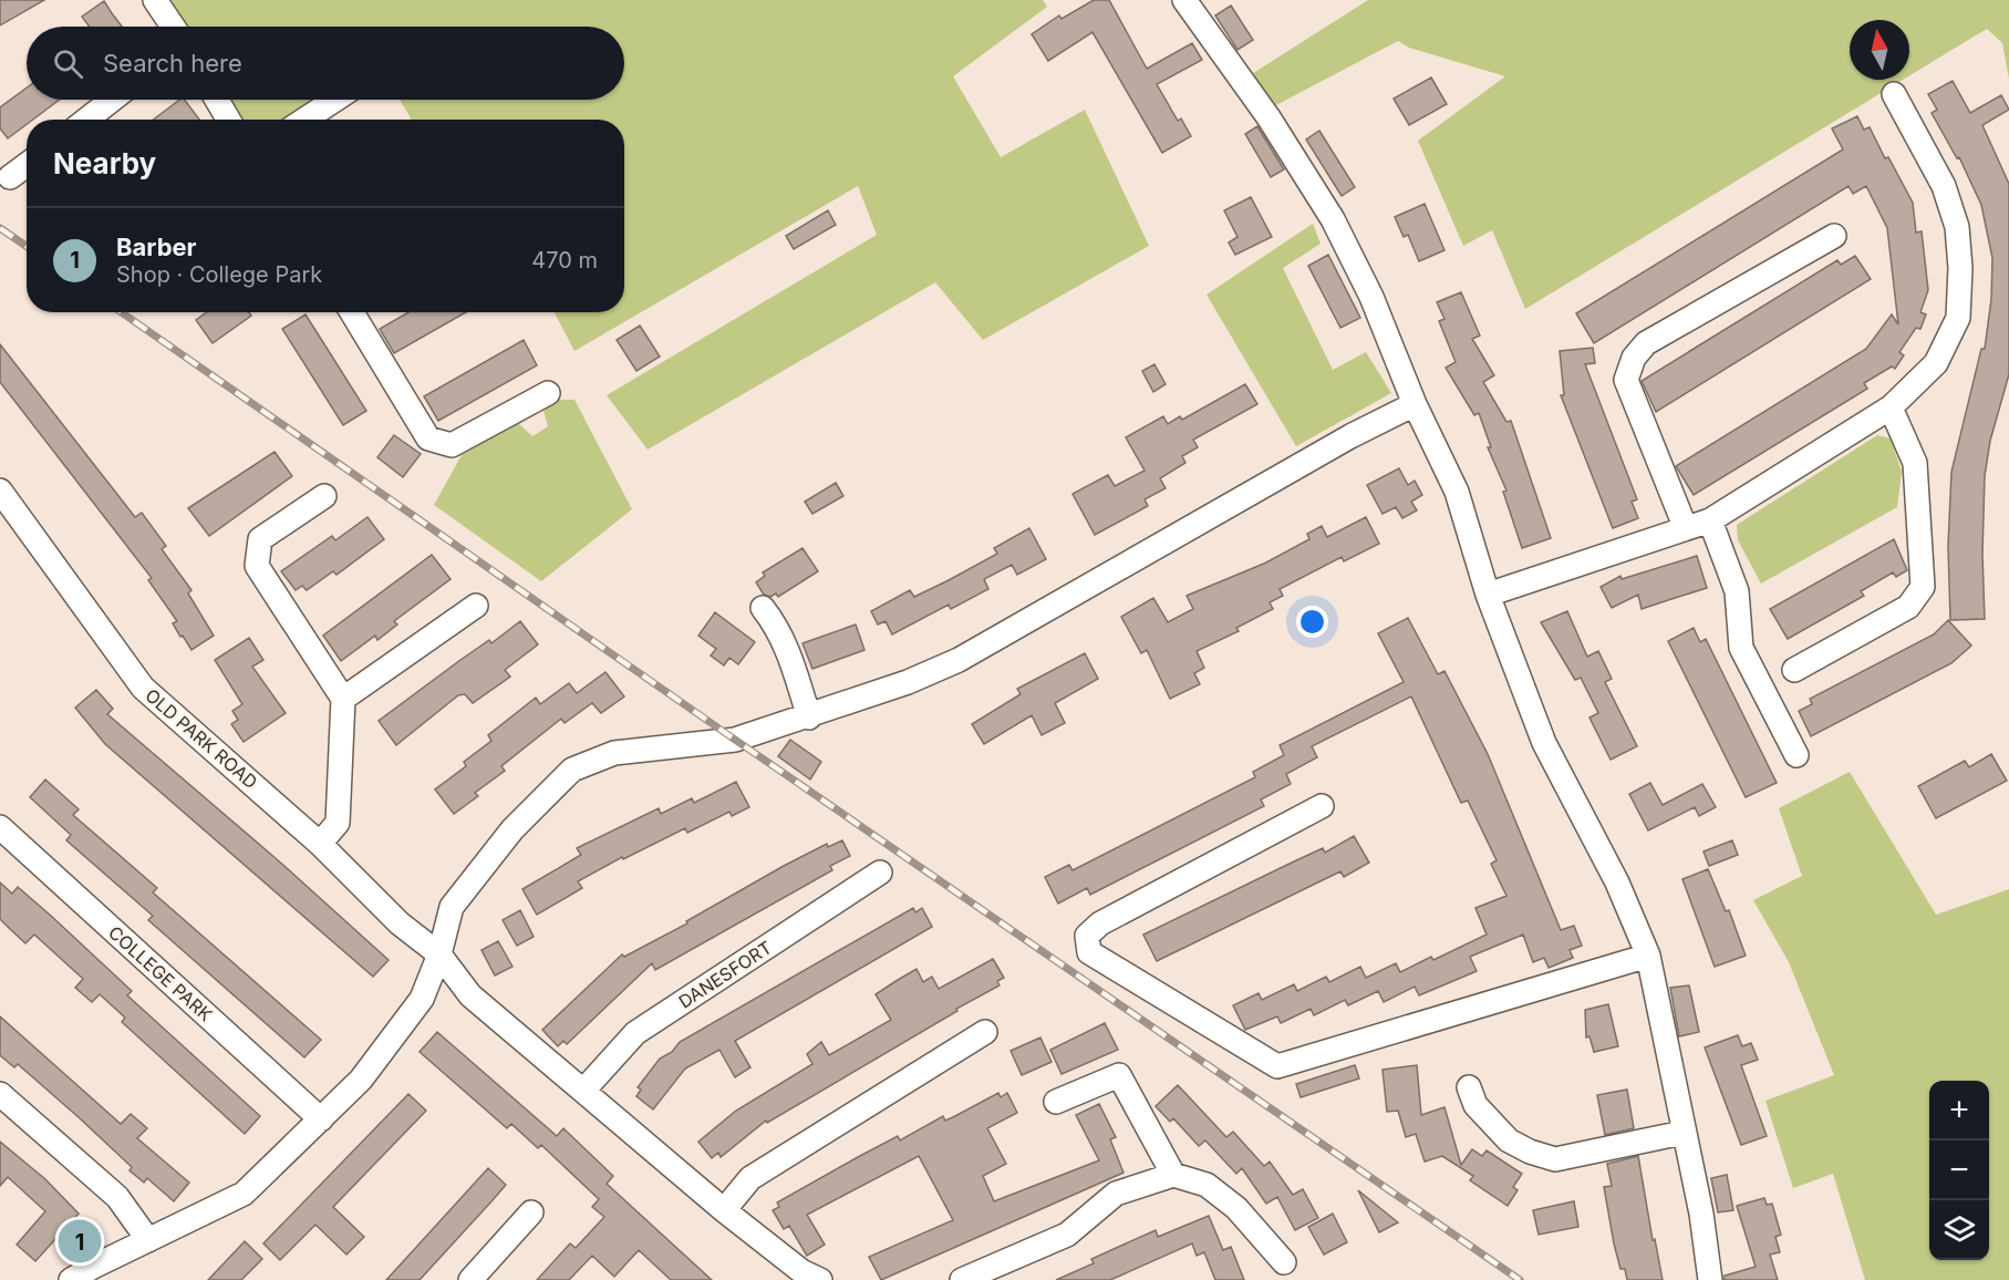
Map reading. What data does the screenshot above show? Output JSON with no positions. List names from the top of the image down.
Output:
{
  "streets": {
    "street": ["OLD PARK ROAD", "COLLEGE PARK", "DANESFORT"]
  },
  "north": "top",
  "page": {
    "search": "Search here",
    "heading": "Nearby",
    "list": [
      {
        "mark": "1",
        "name": "Barber",
        "note": "Shop · College Park",
        "value": "470 m"
      }
    ],
    "map_buttons": ["+", "−"],
    "pins": "1"
  }
}
